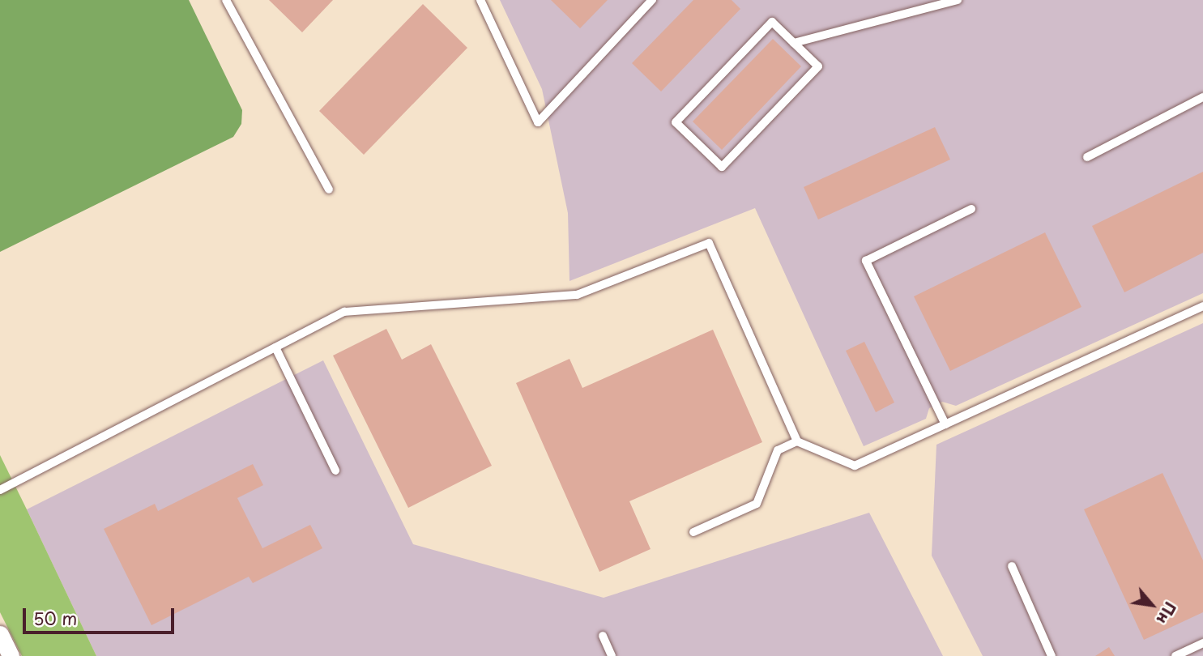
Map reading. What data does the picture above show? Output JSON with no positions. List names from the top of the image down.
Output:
{
  "scale_bar": "50 m",
  "north": "bottom right"
}
